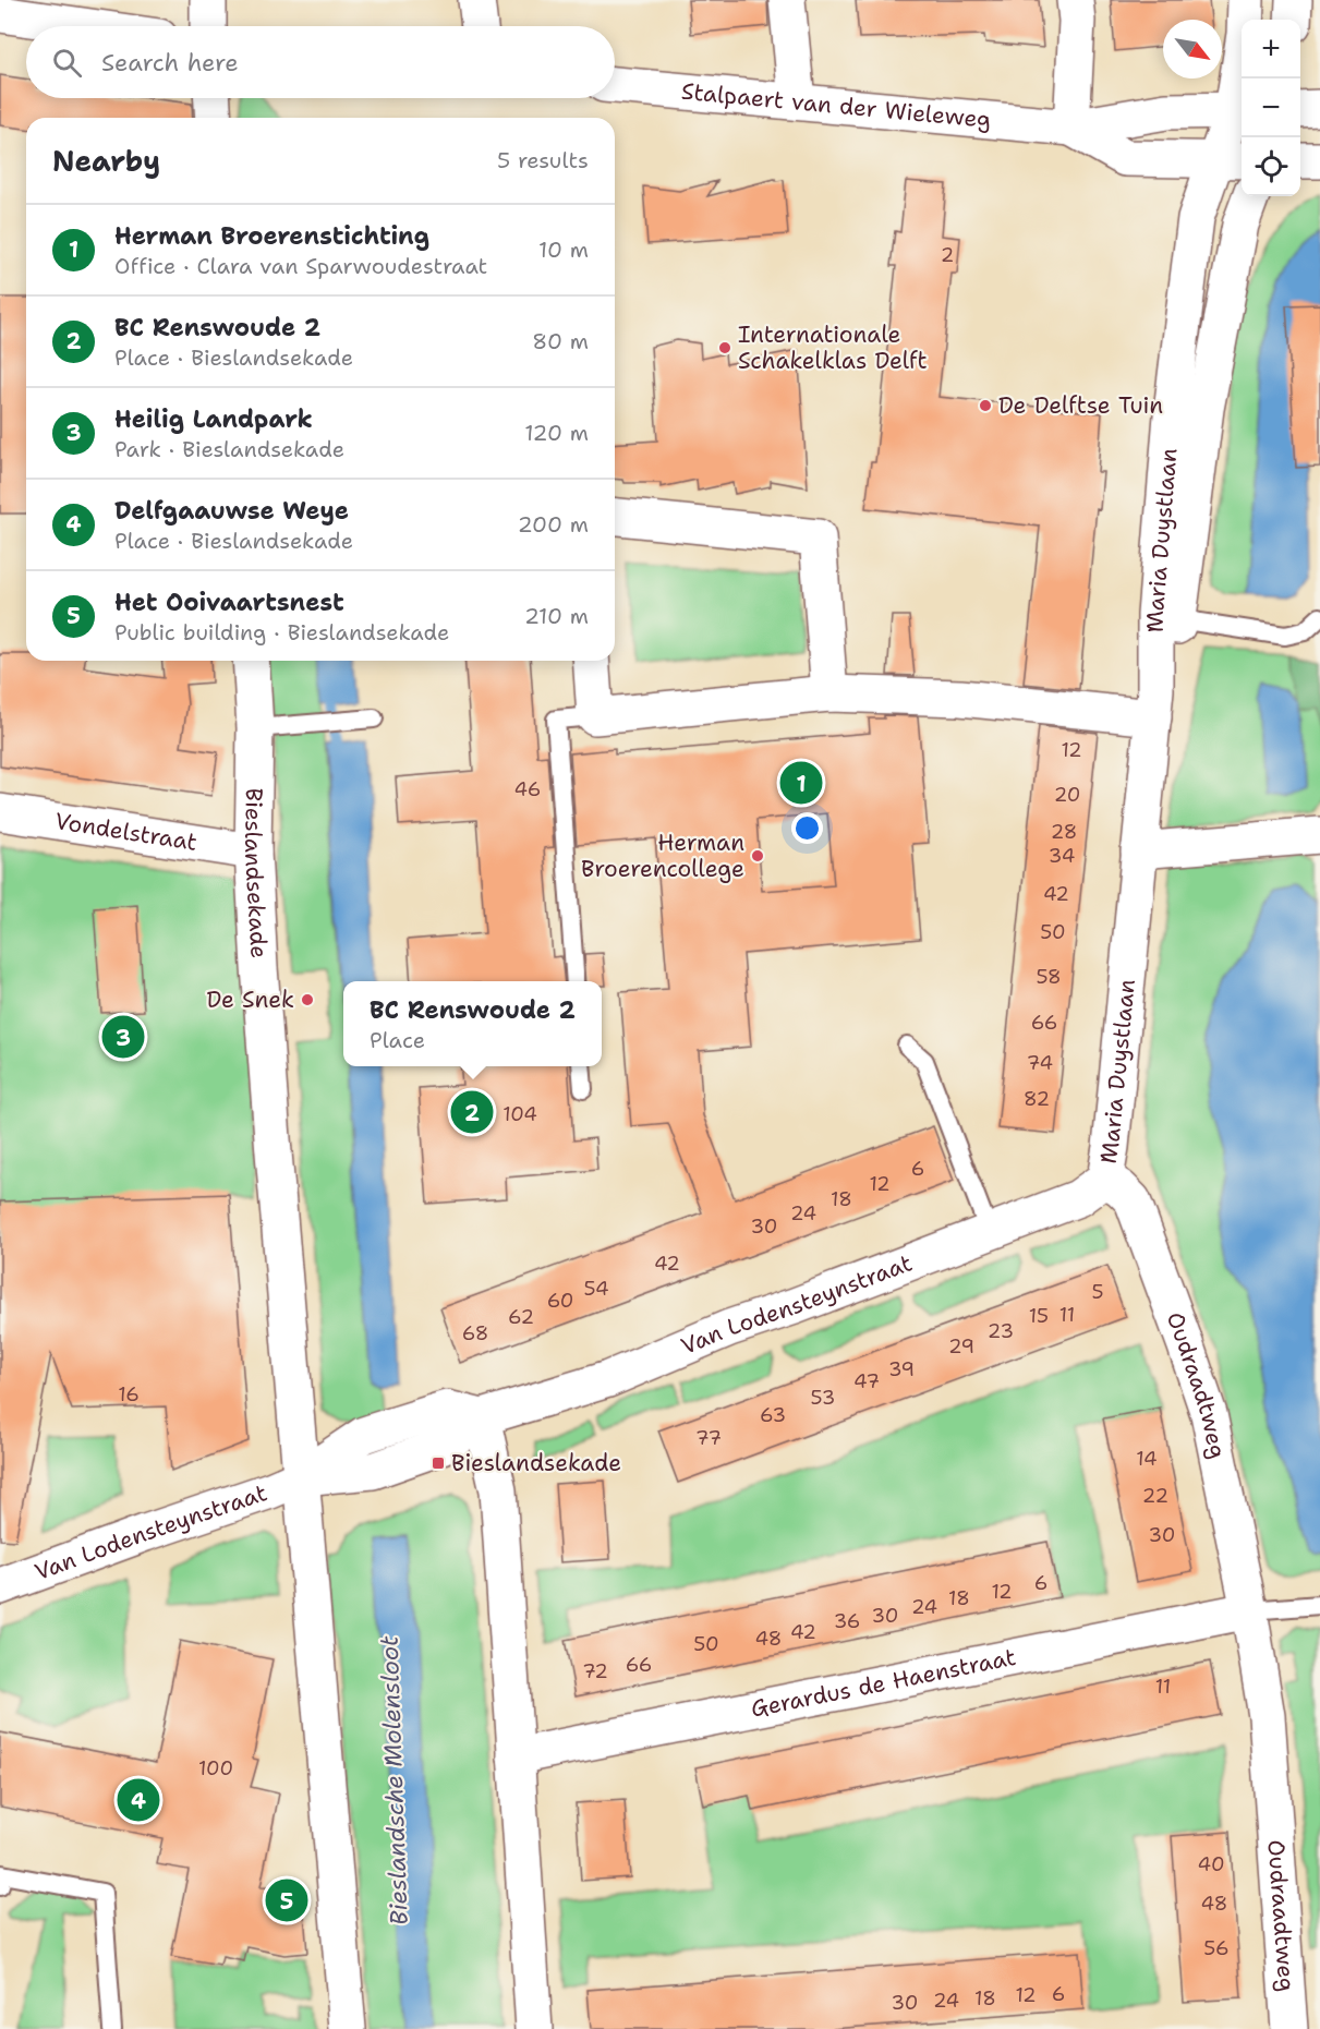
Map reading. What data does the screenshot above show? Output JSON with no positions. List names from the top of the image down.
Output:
{
  "streets": {
    "street": [
      "Stalpaert van der Wieleweg",
      "Maria Duystlaan",
      "Vondelstraat",
      "Bieslandsekade",
      "Van Lodensteynstraat",
      "Oudraadtweg",
      "Gerardus de Haenstraat"
    ]
  },
  "crossings": [
    ["Stalpaert van der Wieleweg", "Maria Duystlaan"],
    ["Maria Duystlaan", "Van Lodensteynstraat"],
    ["Maria Duystlaan", "Oudraadtweg"],
    ["Vondelstraat", "Bieslandsekade"],
    ["Bieslandsekade", "Van Lodensteynstraat"],
    ["Van Lodensteynstraat", "Oudraadtweg"],
    ["Oudraadtweg", "Gerardus de Haenstraat"]
  ],
  "water": ["Bieslandsche Molensloot"],
  "places": {
    "other": [
      "Internationale Schakelklas Delft",
      "De Delftse Tuin",
      "Herman Broerencollege",
      "De Snek"
    ],
    "transit": ["Bieslandsekade"]
  },
  "house_numbers": [
    "2",
    "12",
    "46",
    "20",
    "28",
    "34",
    "42",
    "50",
    "58",
    "66",
    "74",
    "82",
    "104",
    "6",
    "12",
    "18",
    "24",
    "30",
    "42",
    "54",
    "5",
    "60",
    "11",
    "15",
    "62",
    "23",
    "68",
    "29",
    "39",
    "47",
    "16",
    "53",
    "63",
    "77",
    "14",
    "22",
    "30",
    "6",
    "12",
    "18",
    "24",
    "30",
    "36",
    "42",
    "48",
    "50",
    "66",
    "72",
    "11",
    "100",
    "40",
    "48",
    "56",
    "6",
    "12",
    "18",
    "24",
    "30"
  ],
  "north": "bottom right",
  "page": {
    "map_buttons": ["+", "−"],
    "search": "Search here",
    "heading": ["Nearby", "5 results"],
    "list": [
      {
        "mark": "1",
        "name": "Herman Broerenstichting",
        "note": "Office · Clara van Sparwoudestraat",
        "value": "10 m"
      },
      {
        "mark": "2",
        "name": "BC Renswoude 2",
        "note": "Place · Bieslandsekade",
        "value": "80 m"
      },
      {
        "mark": "3",
        "name": "Heilig Landpark",
        "note": "Park · Bieslandsekade",
        "value": "120 m"
      },
      {
        "mark": "4",
        "name": "Delfgaauwse Weye",
        "note": "Place · Bieslandsekade",
        "value": "200 m"
      },
      {
        "mark": "5",
        "name": "Het Ooivaartsnest",
        "note": "Public building · Bieslandsekade",
        "value": "210 m"
      }
    ],
    "pins": [
      "1",
      "3",
      "2",
      "4",
      "5"
    ],
    "popup": ["BC Renswoude 2", "Place"]
  }
}
